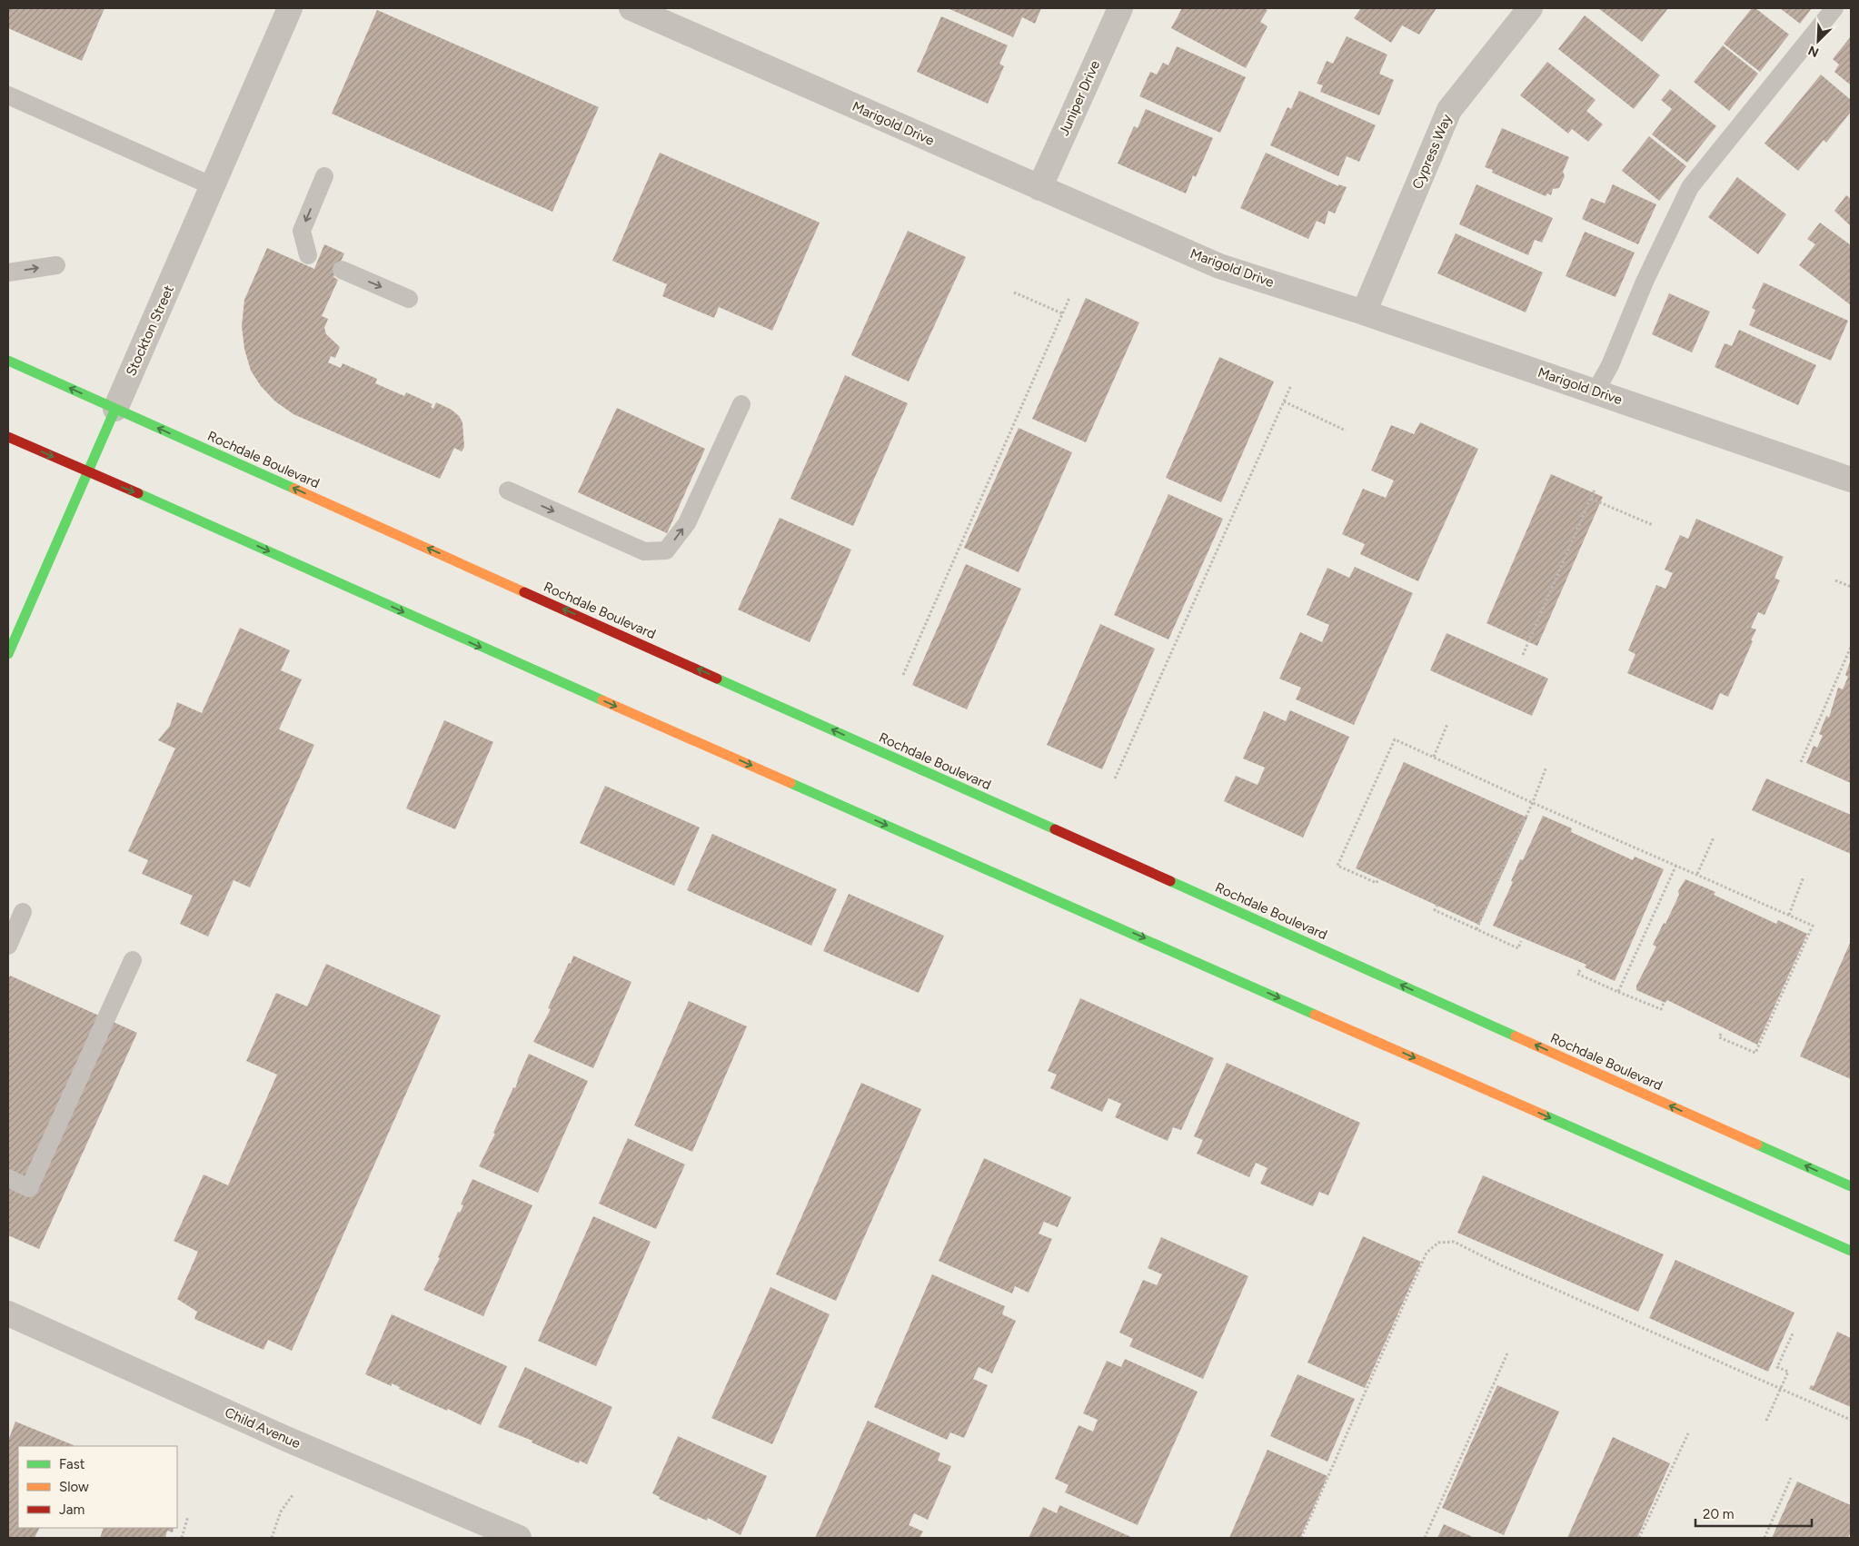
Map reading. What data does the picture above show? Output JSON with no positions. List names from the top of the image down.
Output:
{
  "streets": {
    "main road": ["Stockton Street", "Rochdale Boulevard"],
    "street": [
      "Juniper Drive",
      "Marigold Drive",
      "Cypress Way",
      "Child Avenue"
    ]
  },
  "crossings": [
    ["Juniper Drive", "Marigold Drive"],
    ["Marigold Drive", "Cypress Way"],
    ["Stockton Street", "Rochdale Boulevard"]
  ],
  "legend": ["Fast", "Slow", "Jam"],
  "scale_bar": "20 m",
  "north": "bottom left"
}
